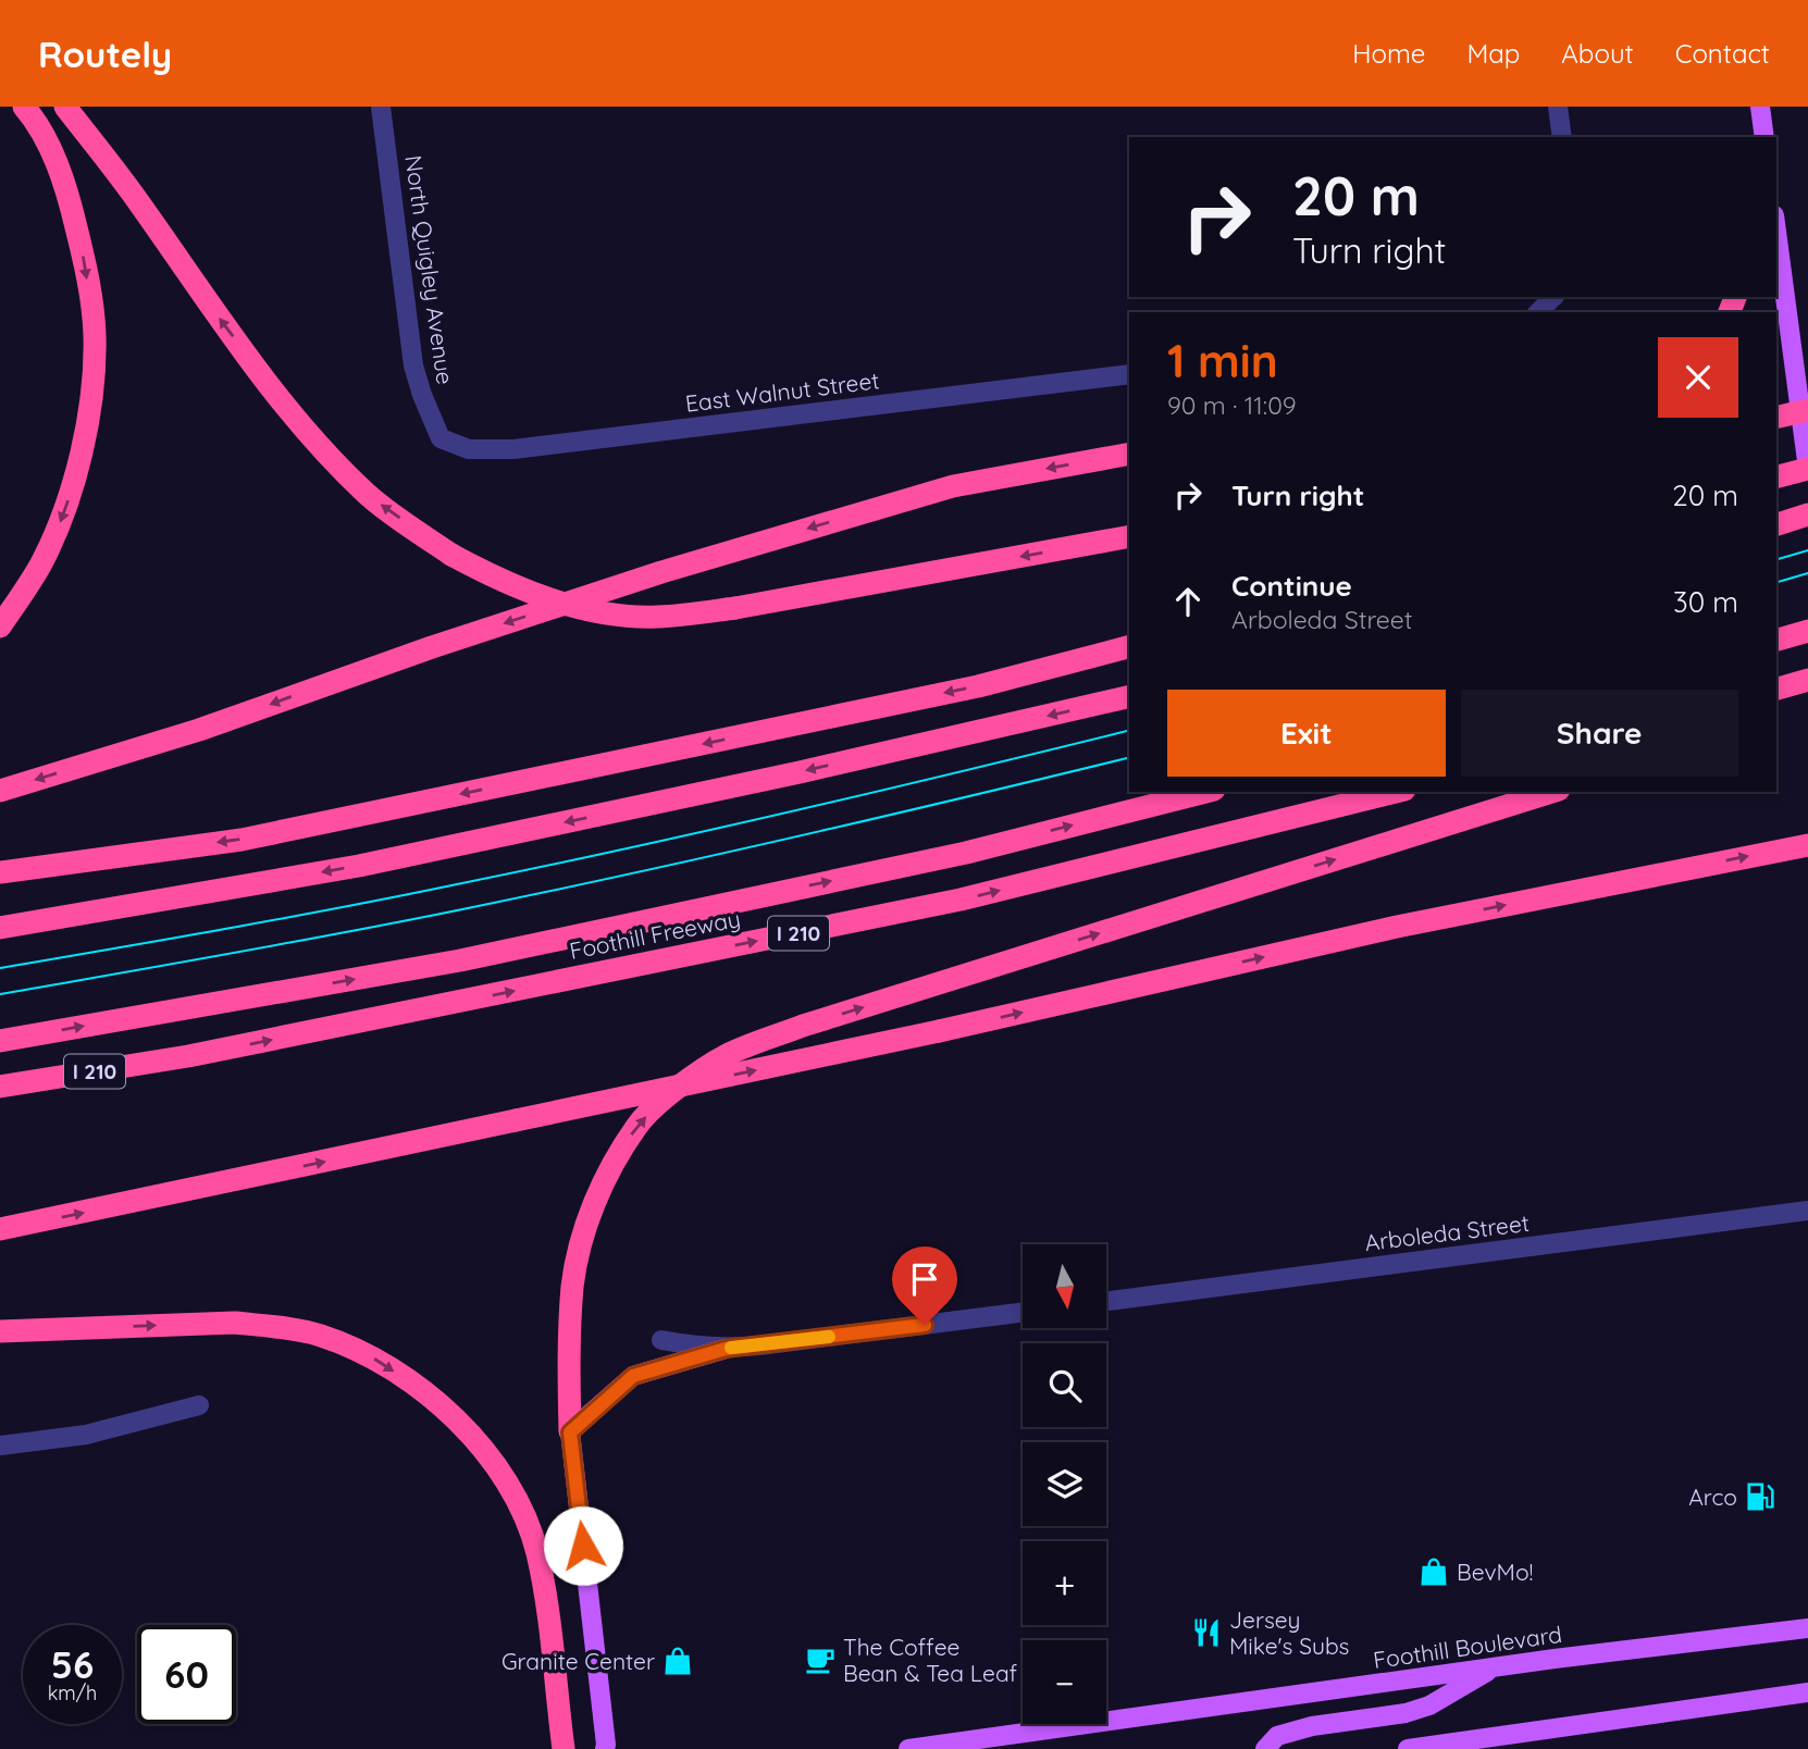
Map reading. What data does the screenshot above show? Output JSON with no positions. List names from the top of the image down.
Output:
{
  "streets": {
    "highway": ["I 210", "Foothill Freeway"],
    "main road": ["Foothill Boulevard"],
    "street": ["North Quigley Avenue", "East Walnut Street", "Arboleda Street"]
  },
  "crossings": [
    ["North Quigley Avenue", "East Walnut Street"]
  ],
  "places": {
    "fuel station": ["Arco"],
    "shop": ["BevMo!", "Granite Center"],
    "restaurant": ["Jersey Mike's Subs"],
    "cafe": ["The Coffee Bean & Tea Leaf"]
  },
  "north": "bottom",
  "page": {
    "header": "Routely",
    "nav": [
      "Home",
      "Map",
      "About",
      "Contact"
    ],
    "turn": ["20 m", "Turn right"],
    "heading": ["1 min", "90 m · 11:09"],
    "list": [
      {
        "name": "Turn right",
        "value": "20 m"
      },
      {
        "name": "Continue",
        "note": "Arboleda Street",
        "value": "30 m"
      }
    ],
    "buttons": ["Exit", "Share"],
    "map_buttons": ["+", "−"],
    "speed": "56 km/h",
    "limit": "60"
  }
}
